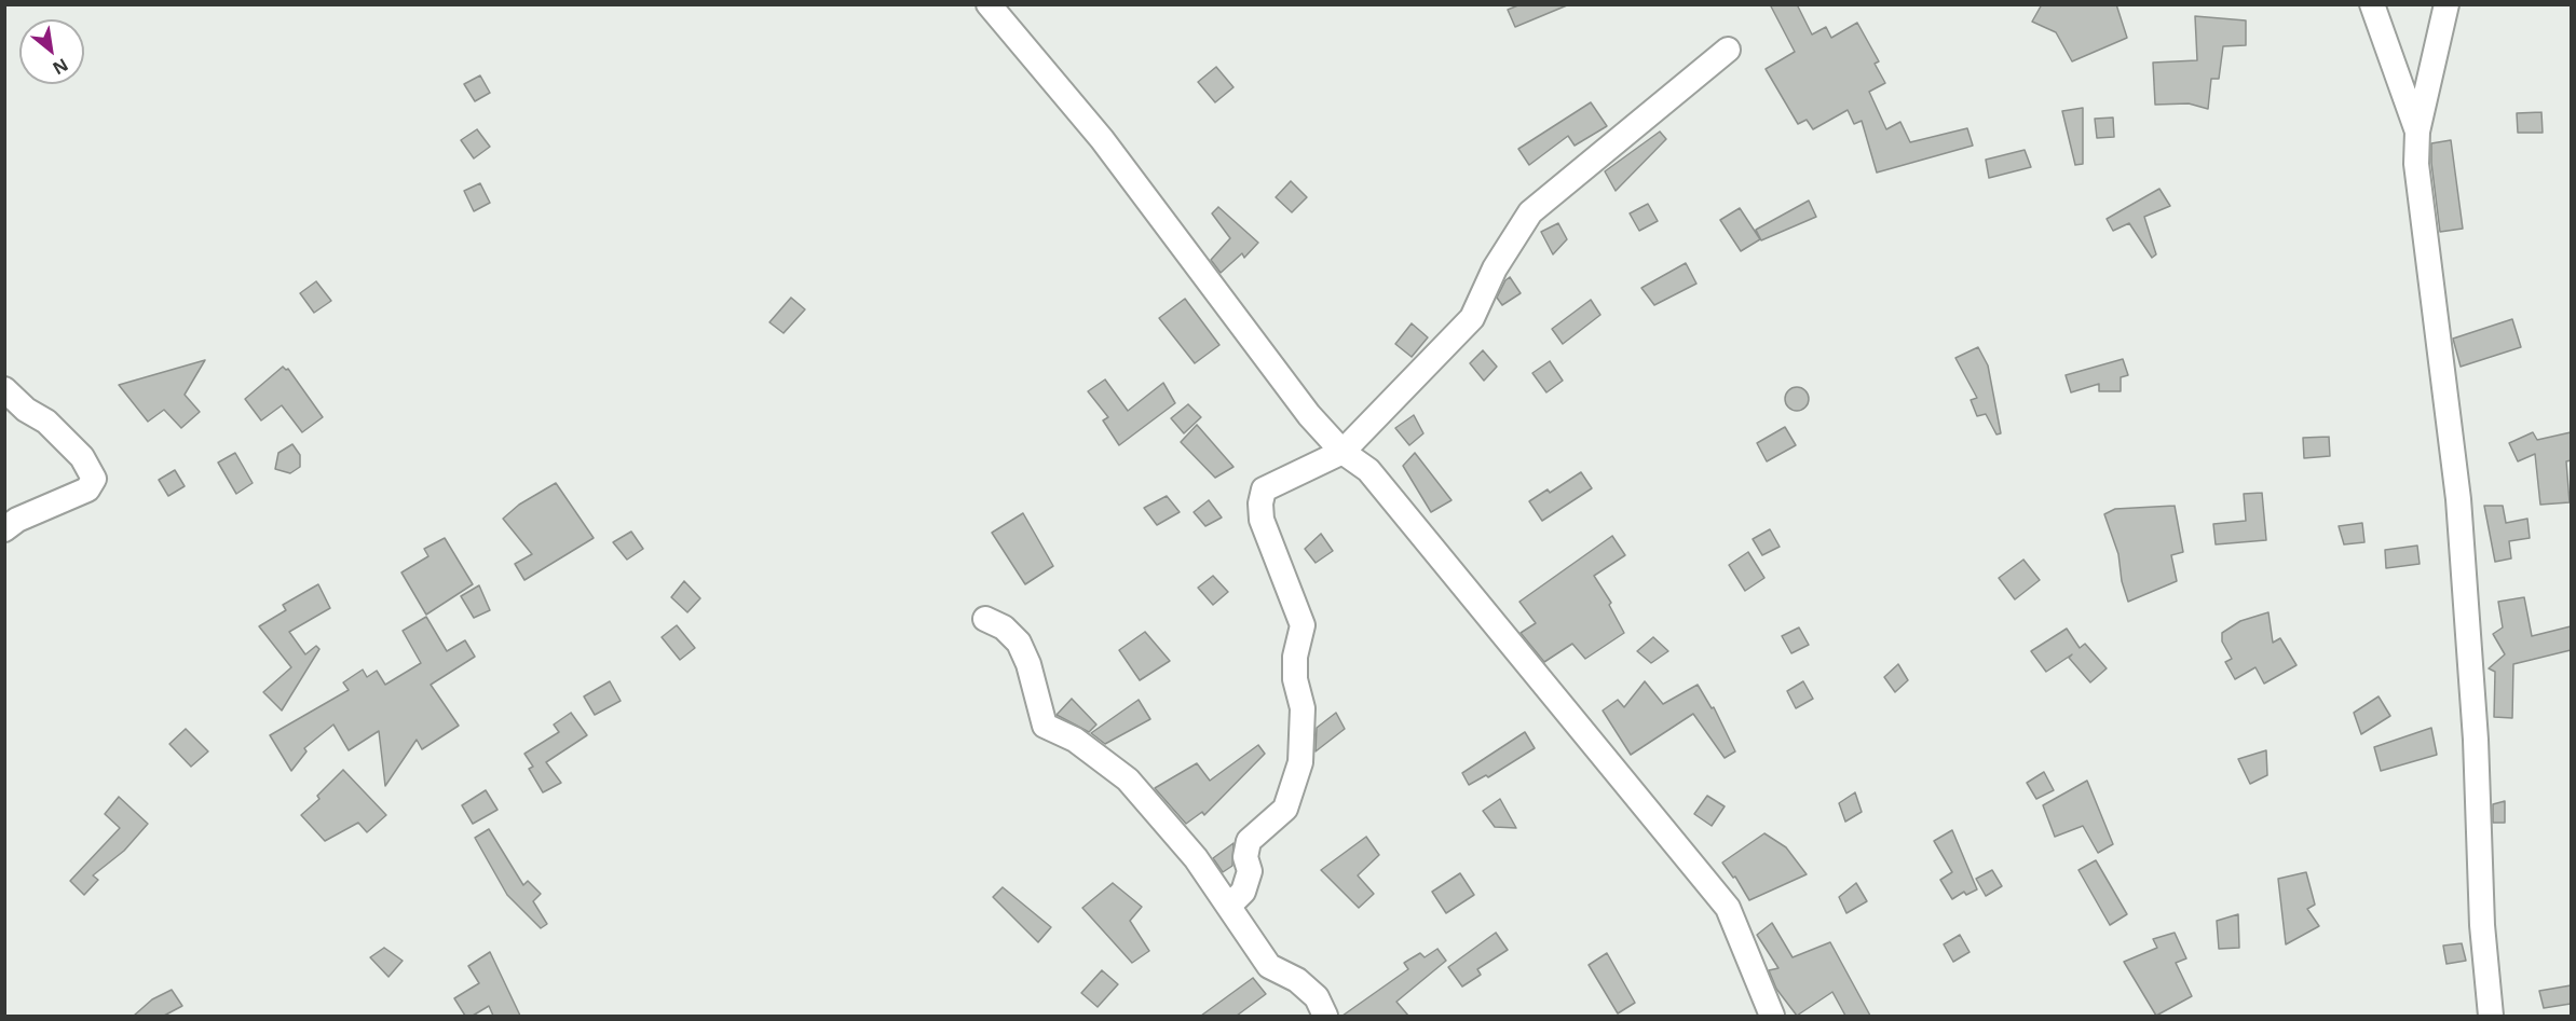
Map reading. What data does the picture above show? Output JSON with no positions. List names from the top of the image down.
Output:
{
  "north": "bottom right"
}
